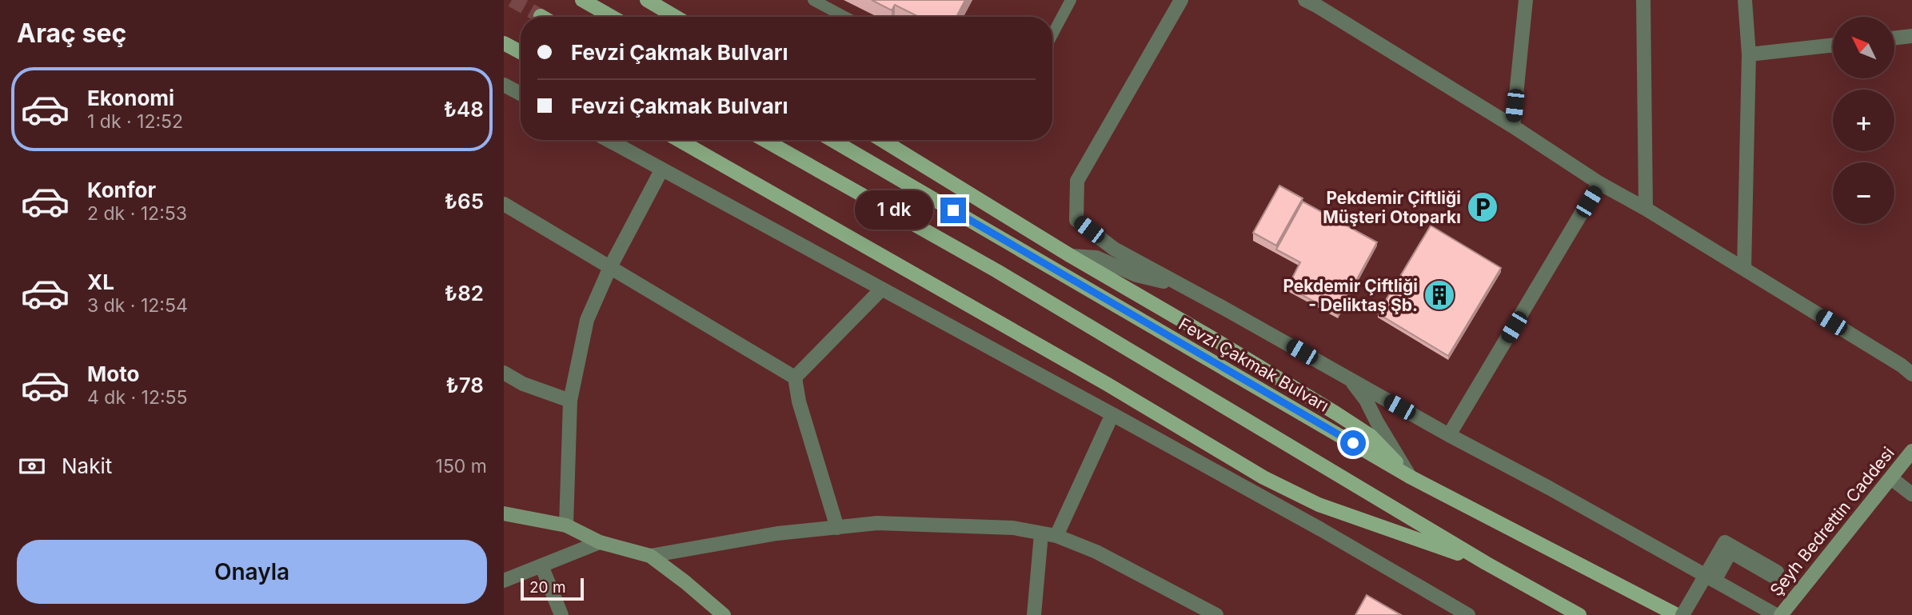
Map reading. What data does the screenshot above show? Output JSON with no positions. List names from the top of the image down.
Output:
{
  "streets": {
    "main road": ["Fevzi Çakmak Bulvarı"],
    "street": ["Şeyh Bedrettin Caddesi"]
  },
  "places": {
    "parking": ["Pekdemir Çiftliği Müşteri Otoparkı"],
    "building": ["Pekdemir Çiftliği - Deliktaş Şb."]
  },
  "scale_bar": "20 m",
  "north": "top left",
  "page": {
    "heading": "Araç seç",
    "map_buttons": ["+", "−"],
    "banner": ["Fevzi Çakmak Bulvarı", "Fevzi Çakmak Bulvarı"],
    "list": [
      {
        "name": "Ekonomi",
        "note": "1 dk · 12:52",
        "value": "₺48"
      },
      {
        "name": "Konfor",
        "note": "2 dk · 12:53",
        "value": "₺65"
      },
      {
        "name": "XL",
        "note": "3 dk · 12:54",
        "value": "₺82"
      },
      {
        "name": "Moto",
        "note": "4 dk · 12:55",
        "value": "₺78"
      }
    ],
    "bubble": "1 dk",
    "pay": ["Nakit", "150 m"],
    "buttons": "Onayla",
    "scale": "20 m"
  }
}
